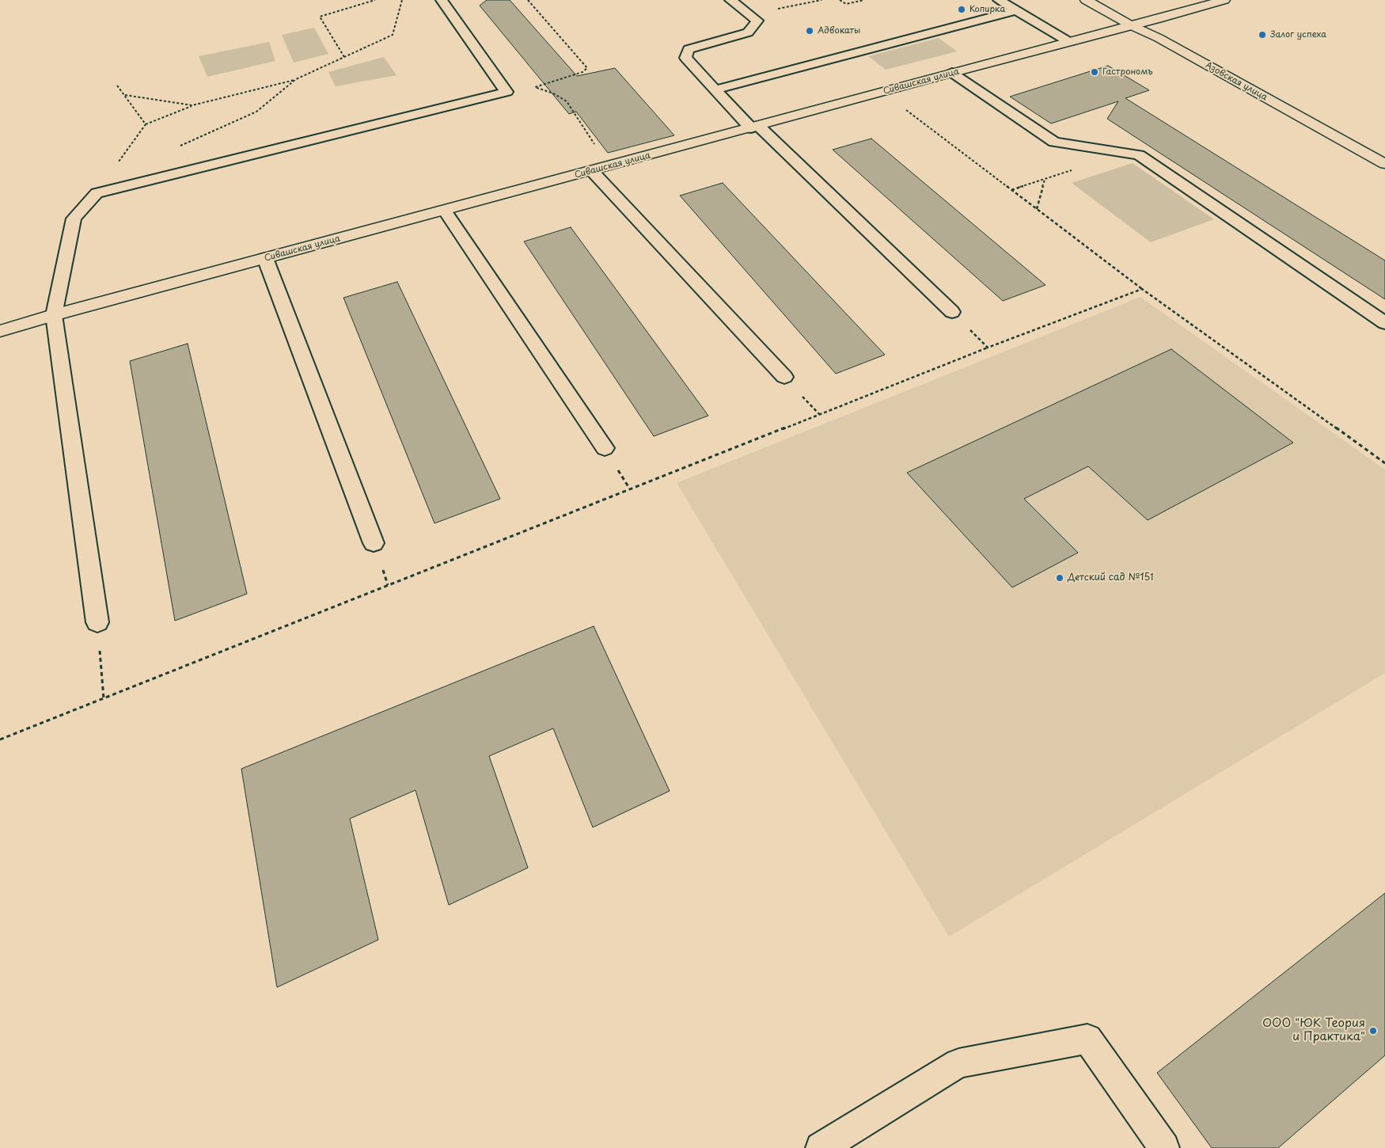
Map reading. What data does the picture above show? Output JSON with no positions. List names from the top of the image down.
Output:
{
  "streets": {
    "street": ["Сивашская улица", "Азовская улица"]
  },
  "crossings": [
    ["Сивашская улица", "Азовская улица"]
  ],
  "places": [
    "Копирка",
    "Адвокаты",
    "Залог успеха",
    "Гастрономъ",
    "Детский сад №151",
    "ООО \"ЮК Теория и Практика\""
  ]
}
